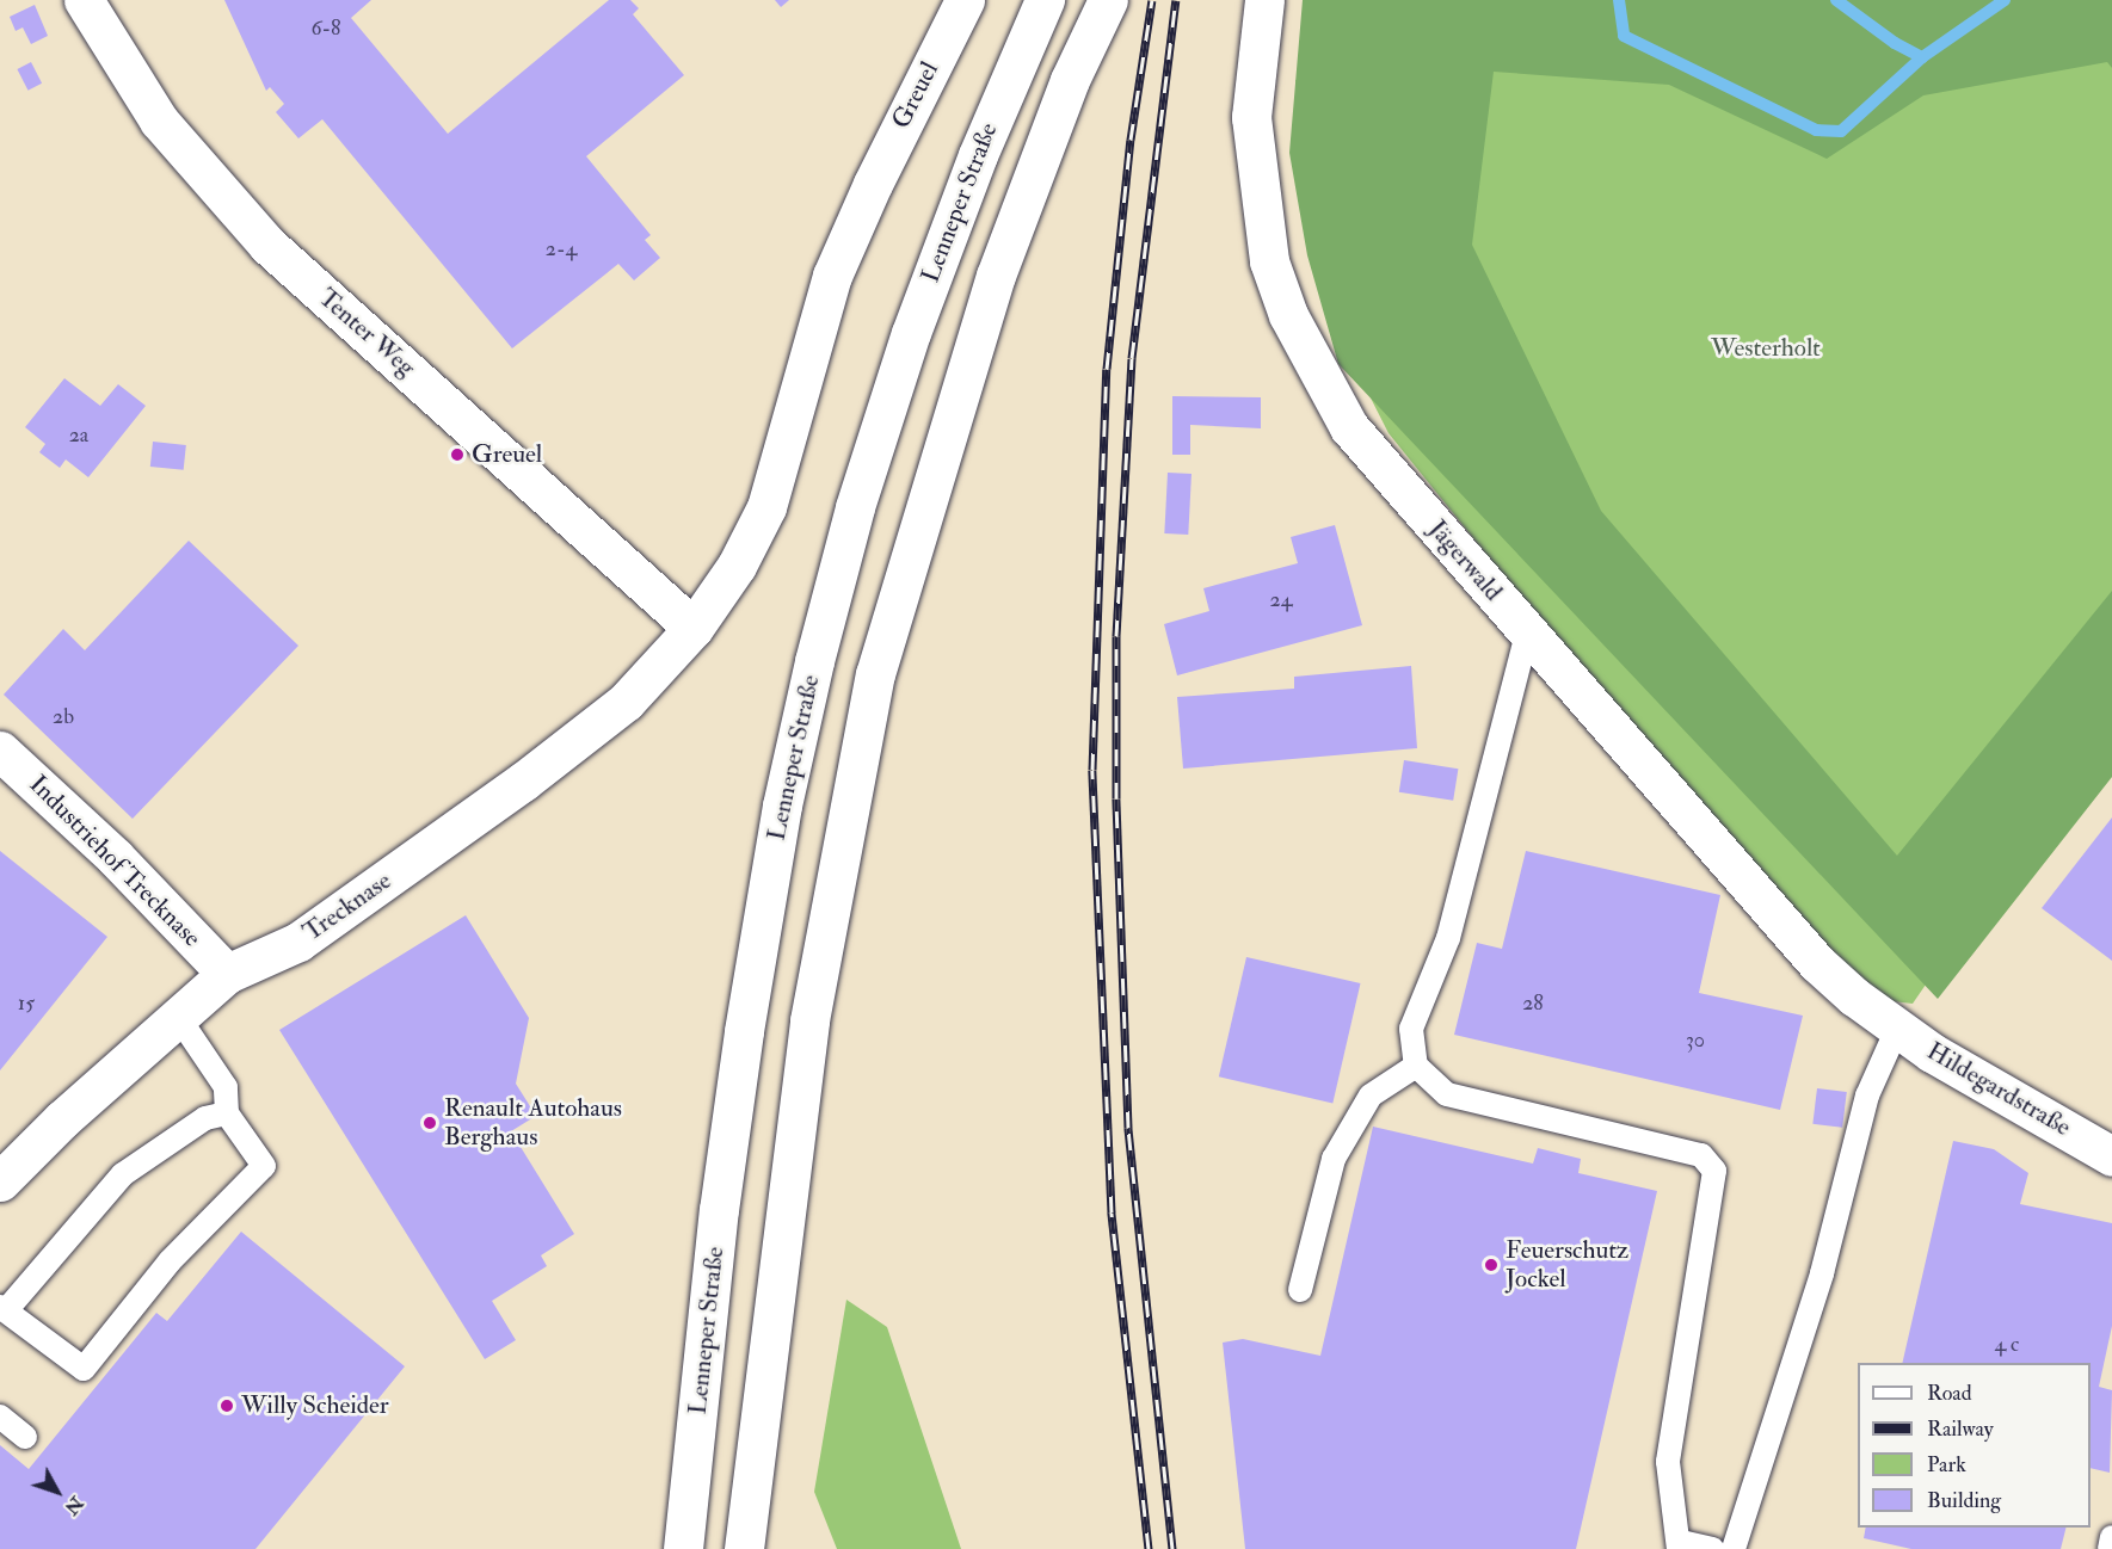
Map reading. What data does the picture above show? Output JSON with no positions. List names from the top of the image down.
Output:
{
  "streets": {
    "street": [
      "Greuel",
      "Lenneper Straße",
      "Tenter Weg",
      "Jägerwald",
      "Industriehof Trecknase",
      "Trecknase",
      "Hildegardstraße"
    ]
  },
  "crossings": [
    ["Greuel", "Tenter Weg"],
    ["Greuel", "Trecknase"],
    ["Tenter Weg", "Trecknase"],
    ["Jägerwald", "Hildegardstraße"],
    ["Industriehof Trecknase", "Trecknase"]
  ],
  "parks": ["Westerholt"],
  "places": [
    "Greuel",
    "Renault Autohaus Berghaus",
    "Feuerschutz Jockel",
    "Willy Scheider"
  ],
  "house_numbers": [
    "6-8",
    "2-4",
    "2a",
    "24",
    "2b",
    "15",
    "28",
    "30",
    "4 c"
  ],
  "legend": [
    "Road",
    "Railway",
    "Park",
    "Building"
  ],
  "north": "bottom right"
}
